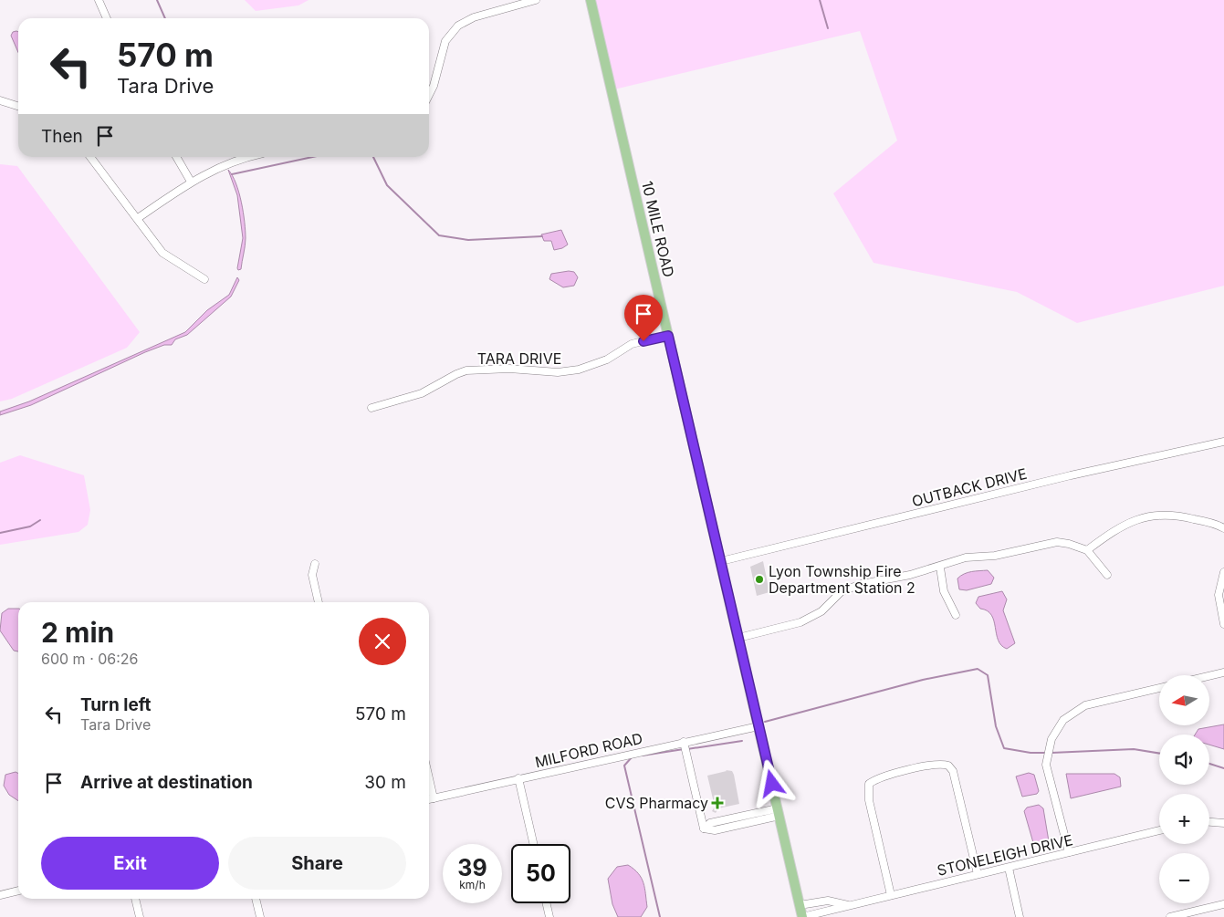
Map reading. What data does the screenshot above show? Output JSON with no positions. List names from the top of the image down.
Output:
{
  "streets": {
    "main road": ["10 MILE ROAD"],
    "street": [
      "TARA DRIVE",
      "OUTBACK DRIVE",
      "MILFORD ROAD",
      "STONELEIGH DRIVE"
    ]
  },
  "crossings": [
    ["10 MILE ROAD", "TARA DRIVE"],
    ["10 MILE ROAD", "OUTBACK DRIVE"],
    ["10 MILE ROAD", "MILFORD ROAD"],
    ["10 MILE ROAD", "STONELEIGH DRIVE"]
  ],
  "places": {
    "other": ["Lyon Township Fire Department Station 2"],
    "health": ["CVS Pharmacy"]
  },
  "north": "left",
  "page": {
    "turn": ["570 m", "Tara Drive"],
    "then": "Then",
    "heading": ["2 min", "600 m · 06:26"],
    "map_buttons": ["+", "−"],
    "list": [
      {
        "name": "Turn left",
        "note": "Tara Drive",
        "value": "570 m"
      },
      {
        "name": "Arrive at destination",
        "value": "30 m"
      }
    ],
    "buttons": ["Exit", "Share"],
    "speed": "39 km/h",
    "limit": "50"
  }
}
